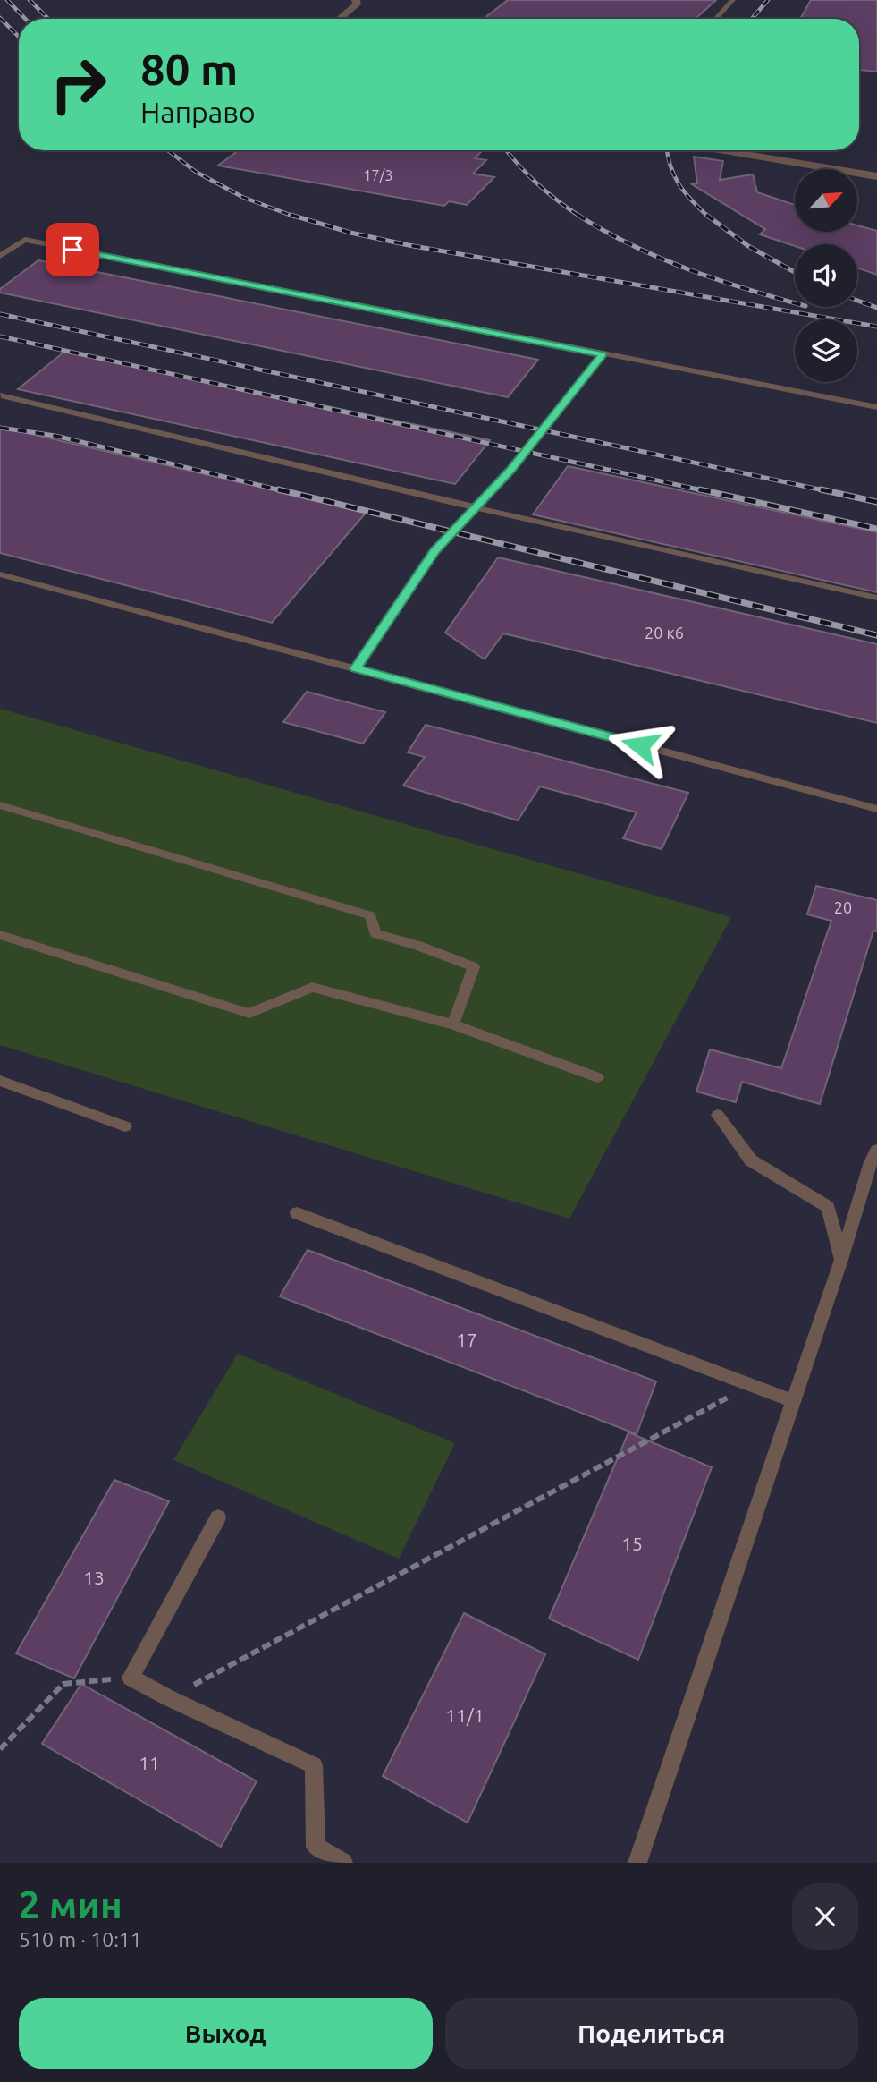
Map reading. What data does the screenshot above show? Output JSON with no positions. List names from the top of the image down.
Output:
{
  "house_numbers": [
    "17/3",
    "20 к6",
    "20",
    "17",
    "15",
    "13",
    "11/1",
    "11"
  ],
  "north": "top right",
  "page": {
    "turn": ["80 m", "Направо"],
    "heading": ["2 мин", "510 m · 10:11"],
    "buttons": ["Выход", "Поделиться"]
  }
}
